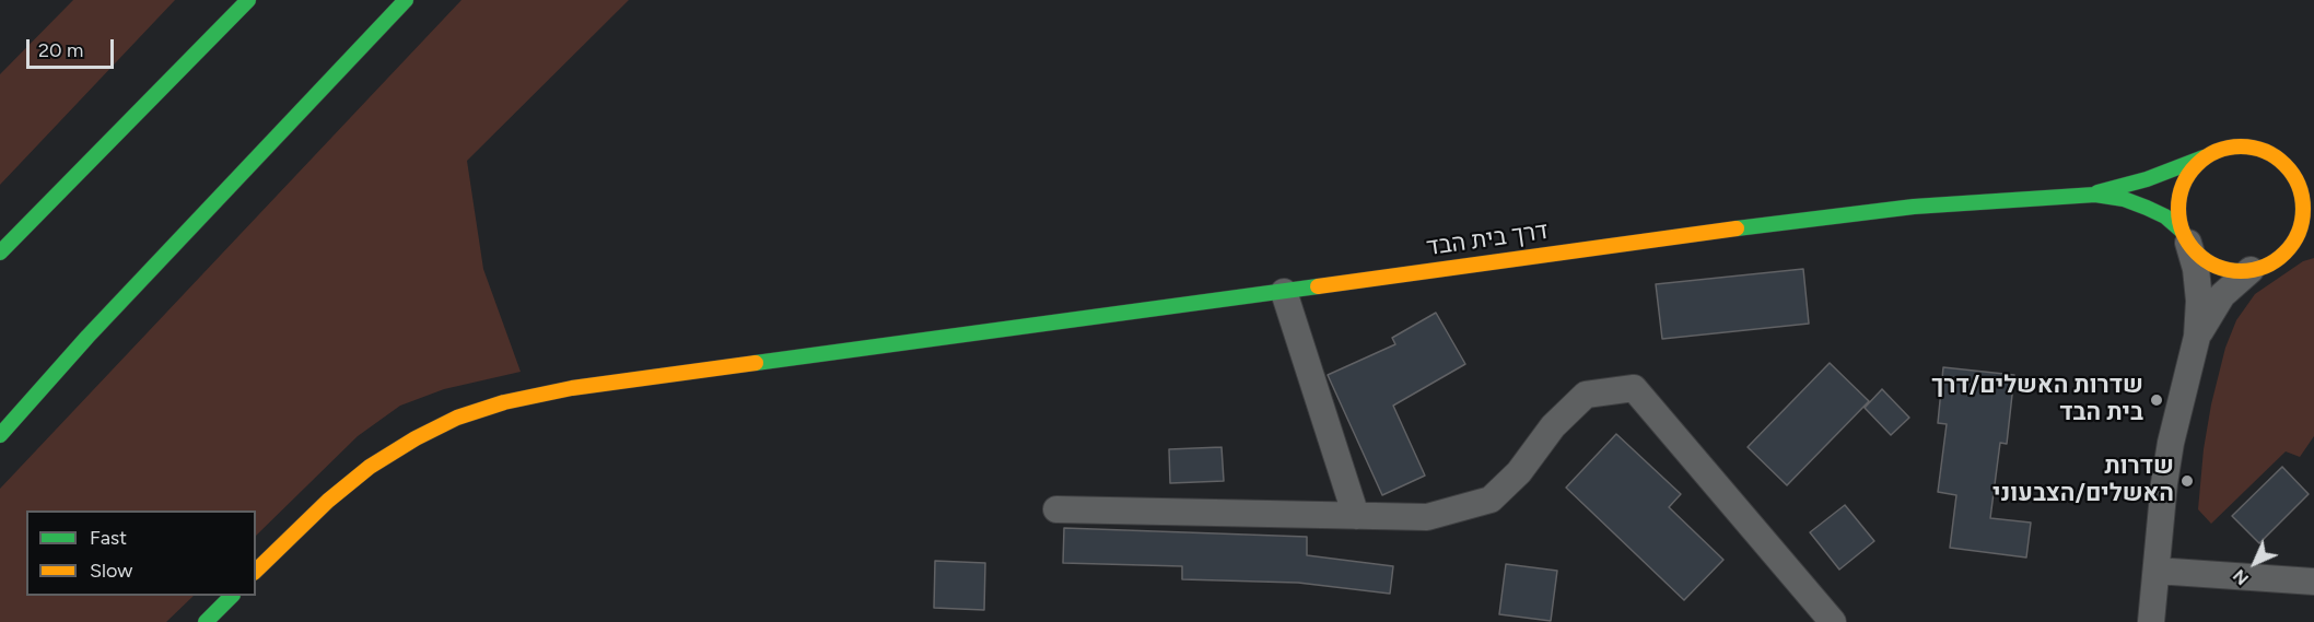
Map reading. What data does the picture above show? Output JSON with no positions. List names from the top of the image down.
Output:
{
  "streets": {
    "main road": ["דרך בית הבד"]
  },
  "places": ["שדרות האשלים/דרך בית הבד", "שדרות האשלים/הצבעוני"],
  "legend": ["Fast", "Slow"],
  "scale_bar": "20 m",
  "north": "bottom left"
}
